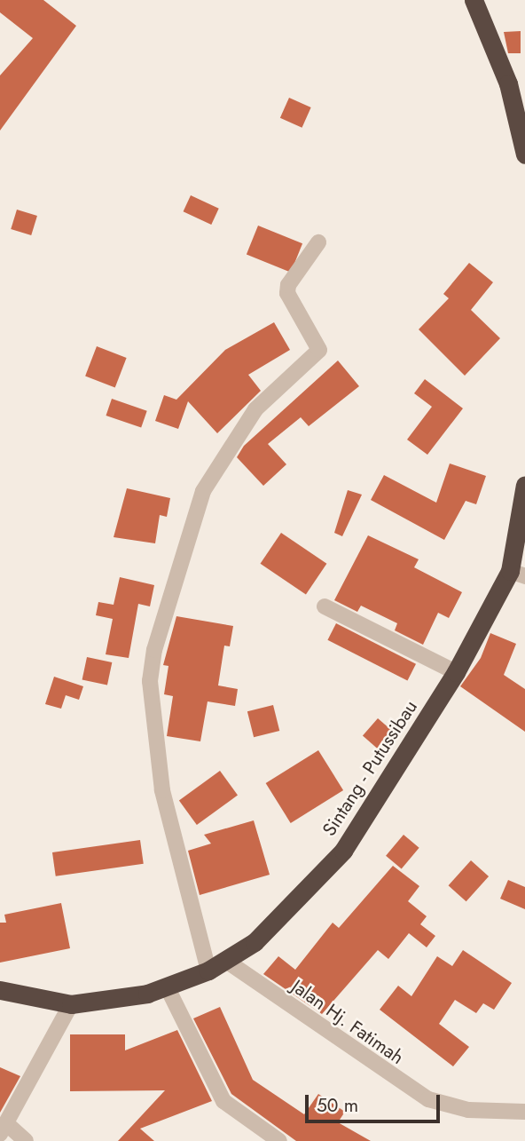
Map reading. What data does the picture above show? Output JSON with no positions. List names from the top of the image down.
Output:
{
  "streets": {
    "highway": ["Sintang - Putussibau"],
    "street": ["Jalan Hj. Fatimah"]
  },
  "crossings": [
    ["Sintang - Putussibau", "Jalan Hj. Fatimah"]
  ],
  "scale_bar": "50 m"
}
